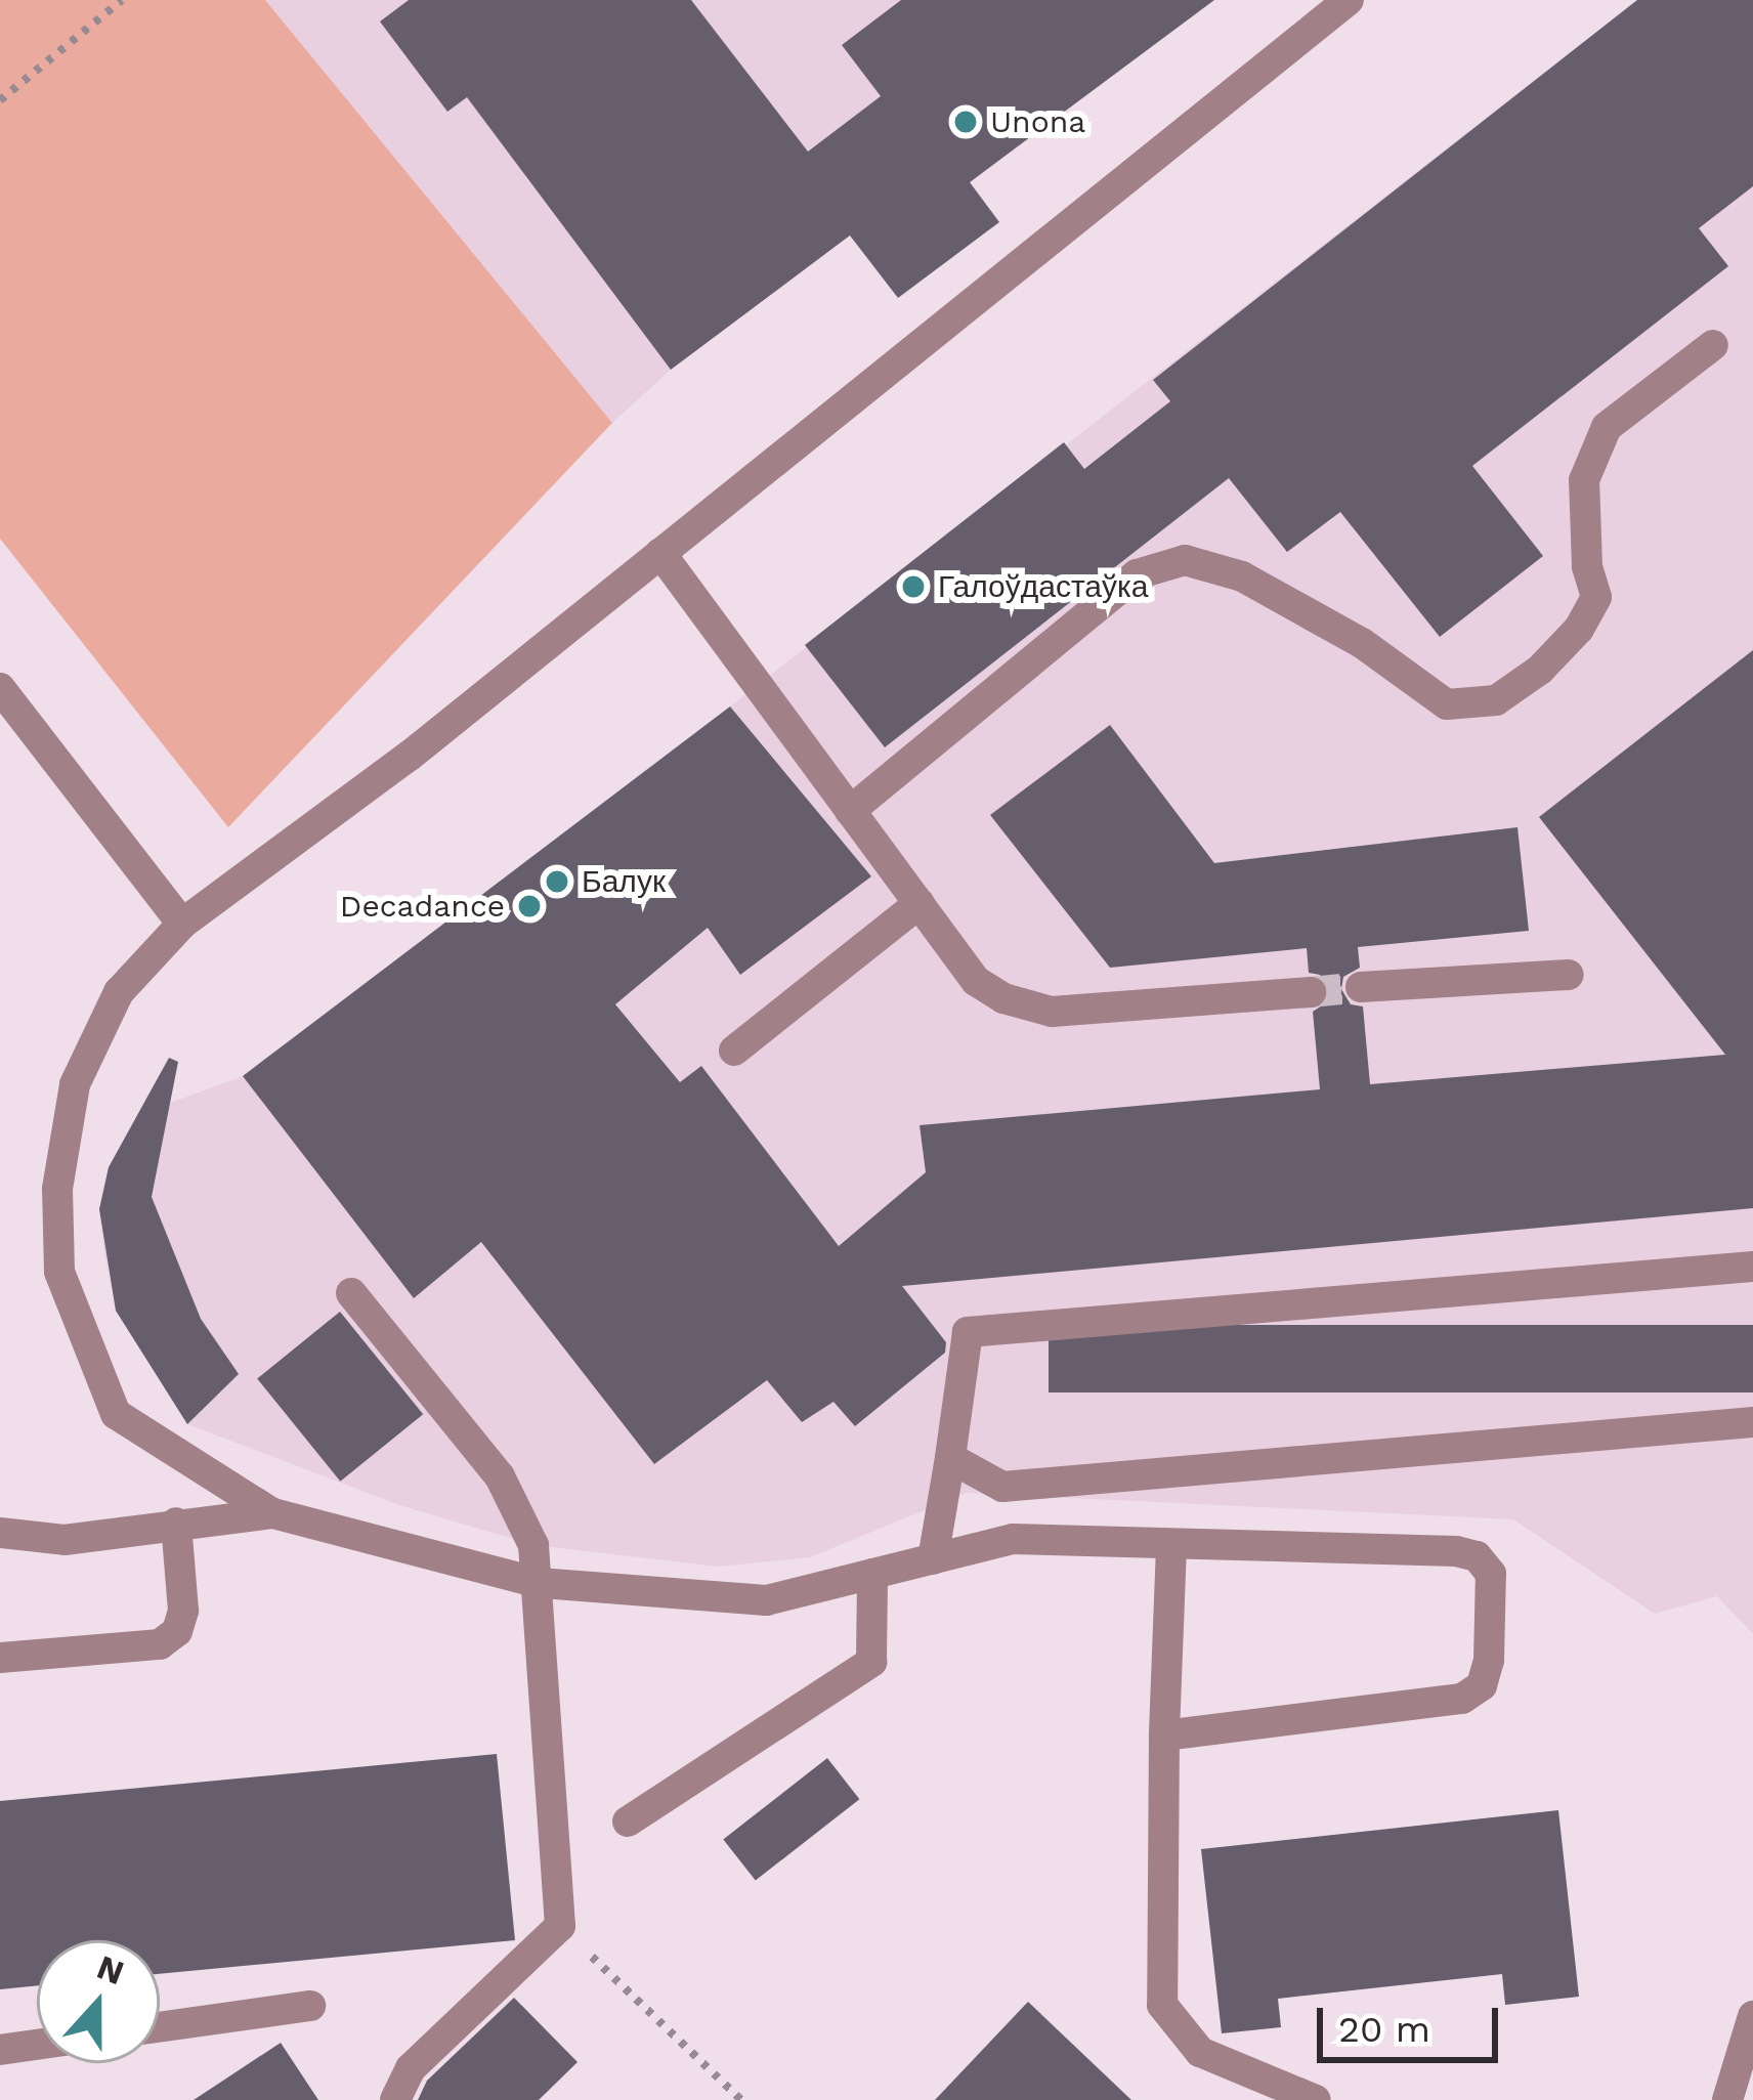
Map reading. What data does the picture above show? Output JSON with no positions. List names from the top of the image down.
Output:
{
  "places": [
    "Unona",
    "Галоўдастаўка",
    "Балук",
    "Decadance"
  ],
  "scale_bar": "20 m",
  "north": "top"
}
